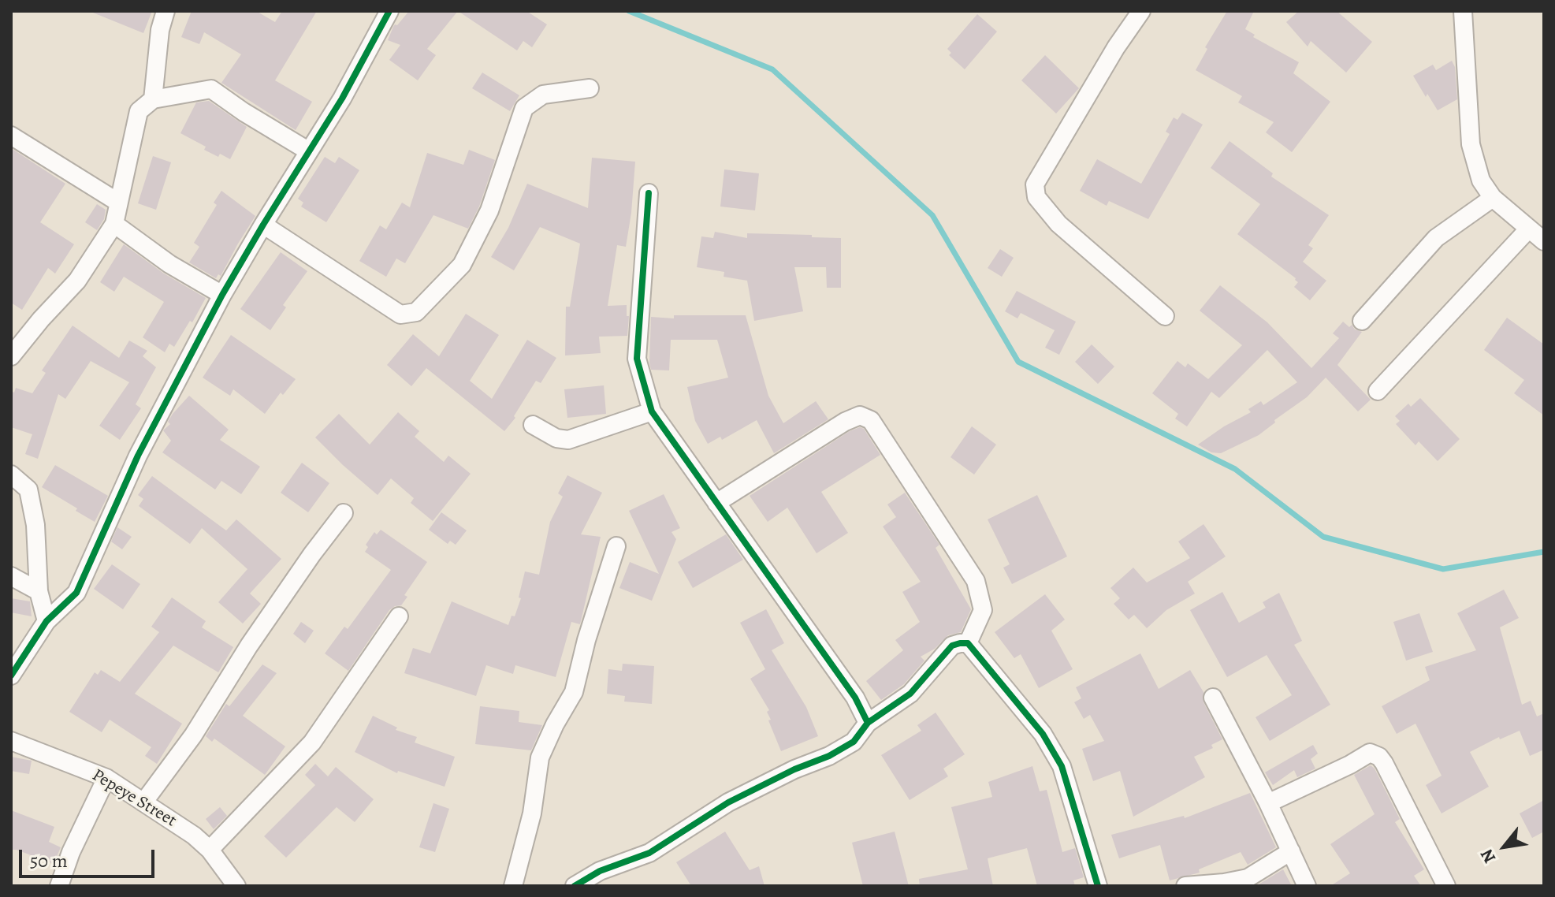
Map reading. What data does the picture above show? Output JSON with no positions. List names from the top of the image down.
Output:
{
  "streets": {
    "street": ["Pepeye Street"]
  },
  "scale_bar": "50 m",
  "north": "bottom left"
}
